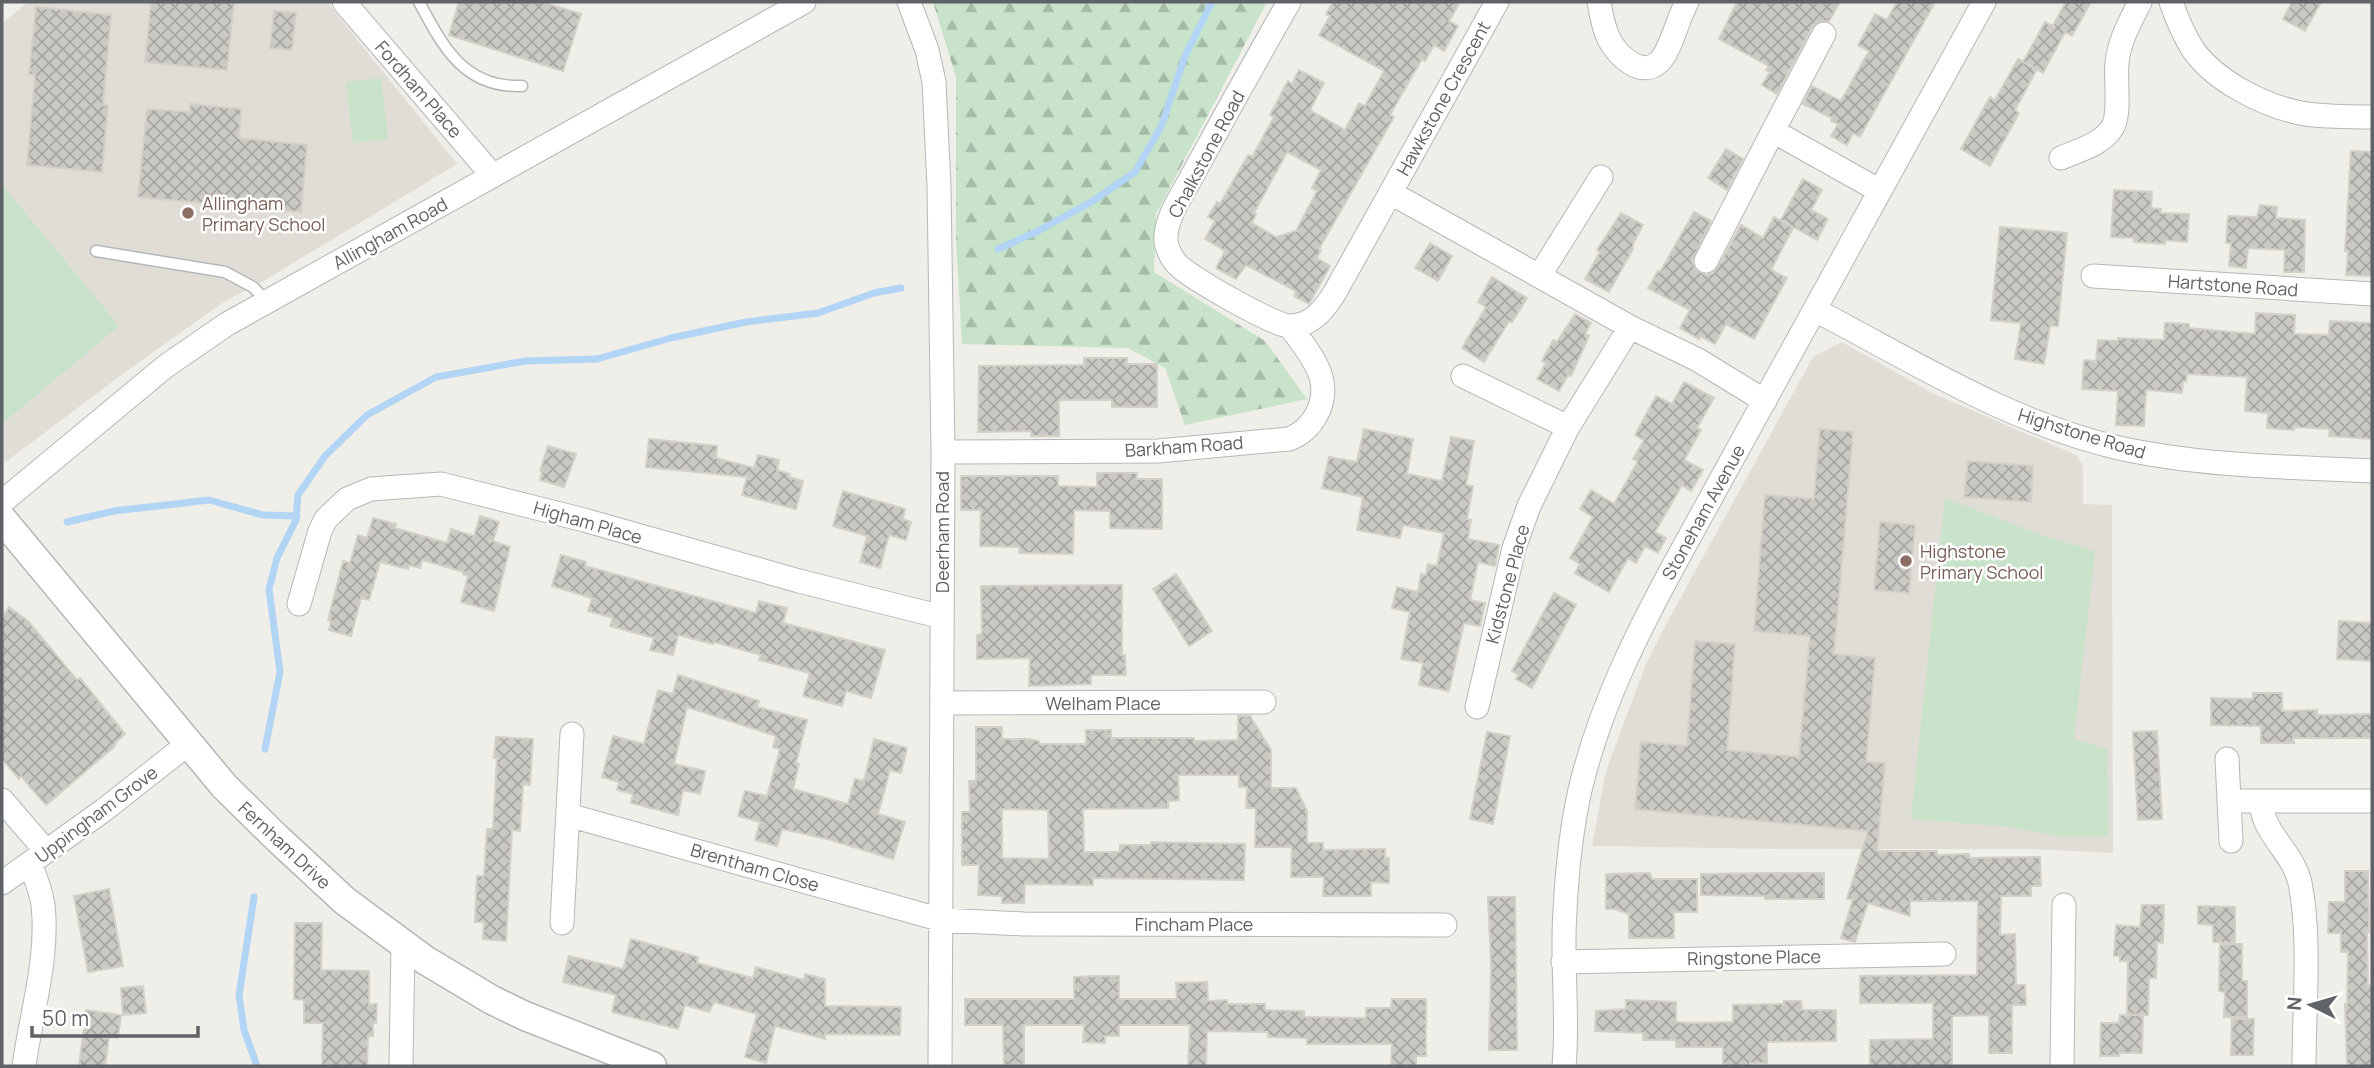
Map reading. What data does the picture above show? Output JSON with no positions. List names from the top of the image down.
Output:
{
  "streets": {
    "street": [
      "Fordham Place",
      "Hawkstone Crescent",
      "Chalkstone Road",
      "Allingham Road",
      "Hartstone Road",
      "Highstone Road",
      "Barkham Road",
      "Stoneham Avenue",
      "Higham Place",
      "Deerham Road",
      "Kidstone Place",
      "Welham Place",
      "Uppingham Grove",
      "Fernham Drive",
      "Brentham Close",
      "Fincham Place",
      "Ringstone Place"
    ]
  },
  "crossings": [
    ["Fordham Place", "Allingham Road"],
    ["Hawkstone Crescent", "Stoneham Avenue"],
    ["Hawkstone Crescent", "Kidstone Place"],
    ["Chalkstone Road", "Barkham Road"],
    ["Highstone Road", "Stoneham Avenue"],
    ["Barkham Road", "Deerham Road"],
    ["Stoneham Avenue", "Ringstone Place"],
    ["Higham Place", "Deerham Road"],
    ["Deerham Road", "Welham Place"],
    ["Deerham Road", "Brentham Close"],
    ["Deerham Road", "Fincham Place"],
    ["Uppingham Grove", "Fernham Drive"],
    ["Brentham Close", "Fincham Place"]
  ],
  "places": ["Allingham Primary School", "Highstone Primary School"],
  "scale_bar": "50 m",
  "north": "left"
}
